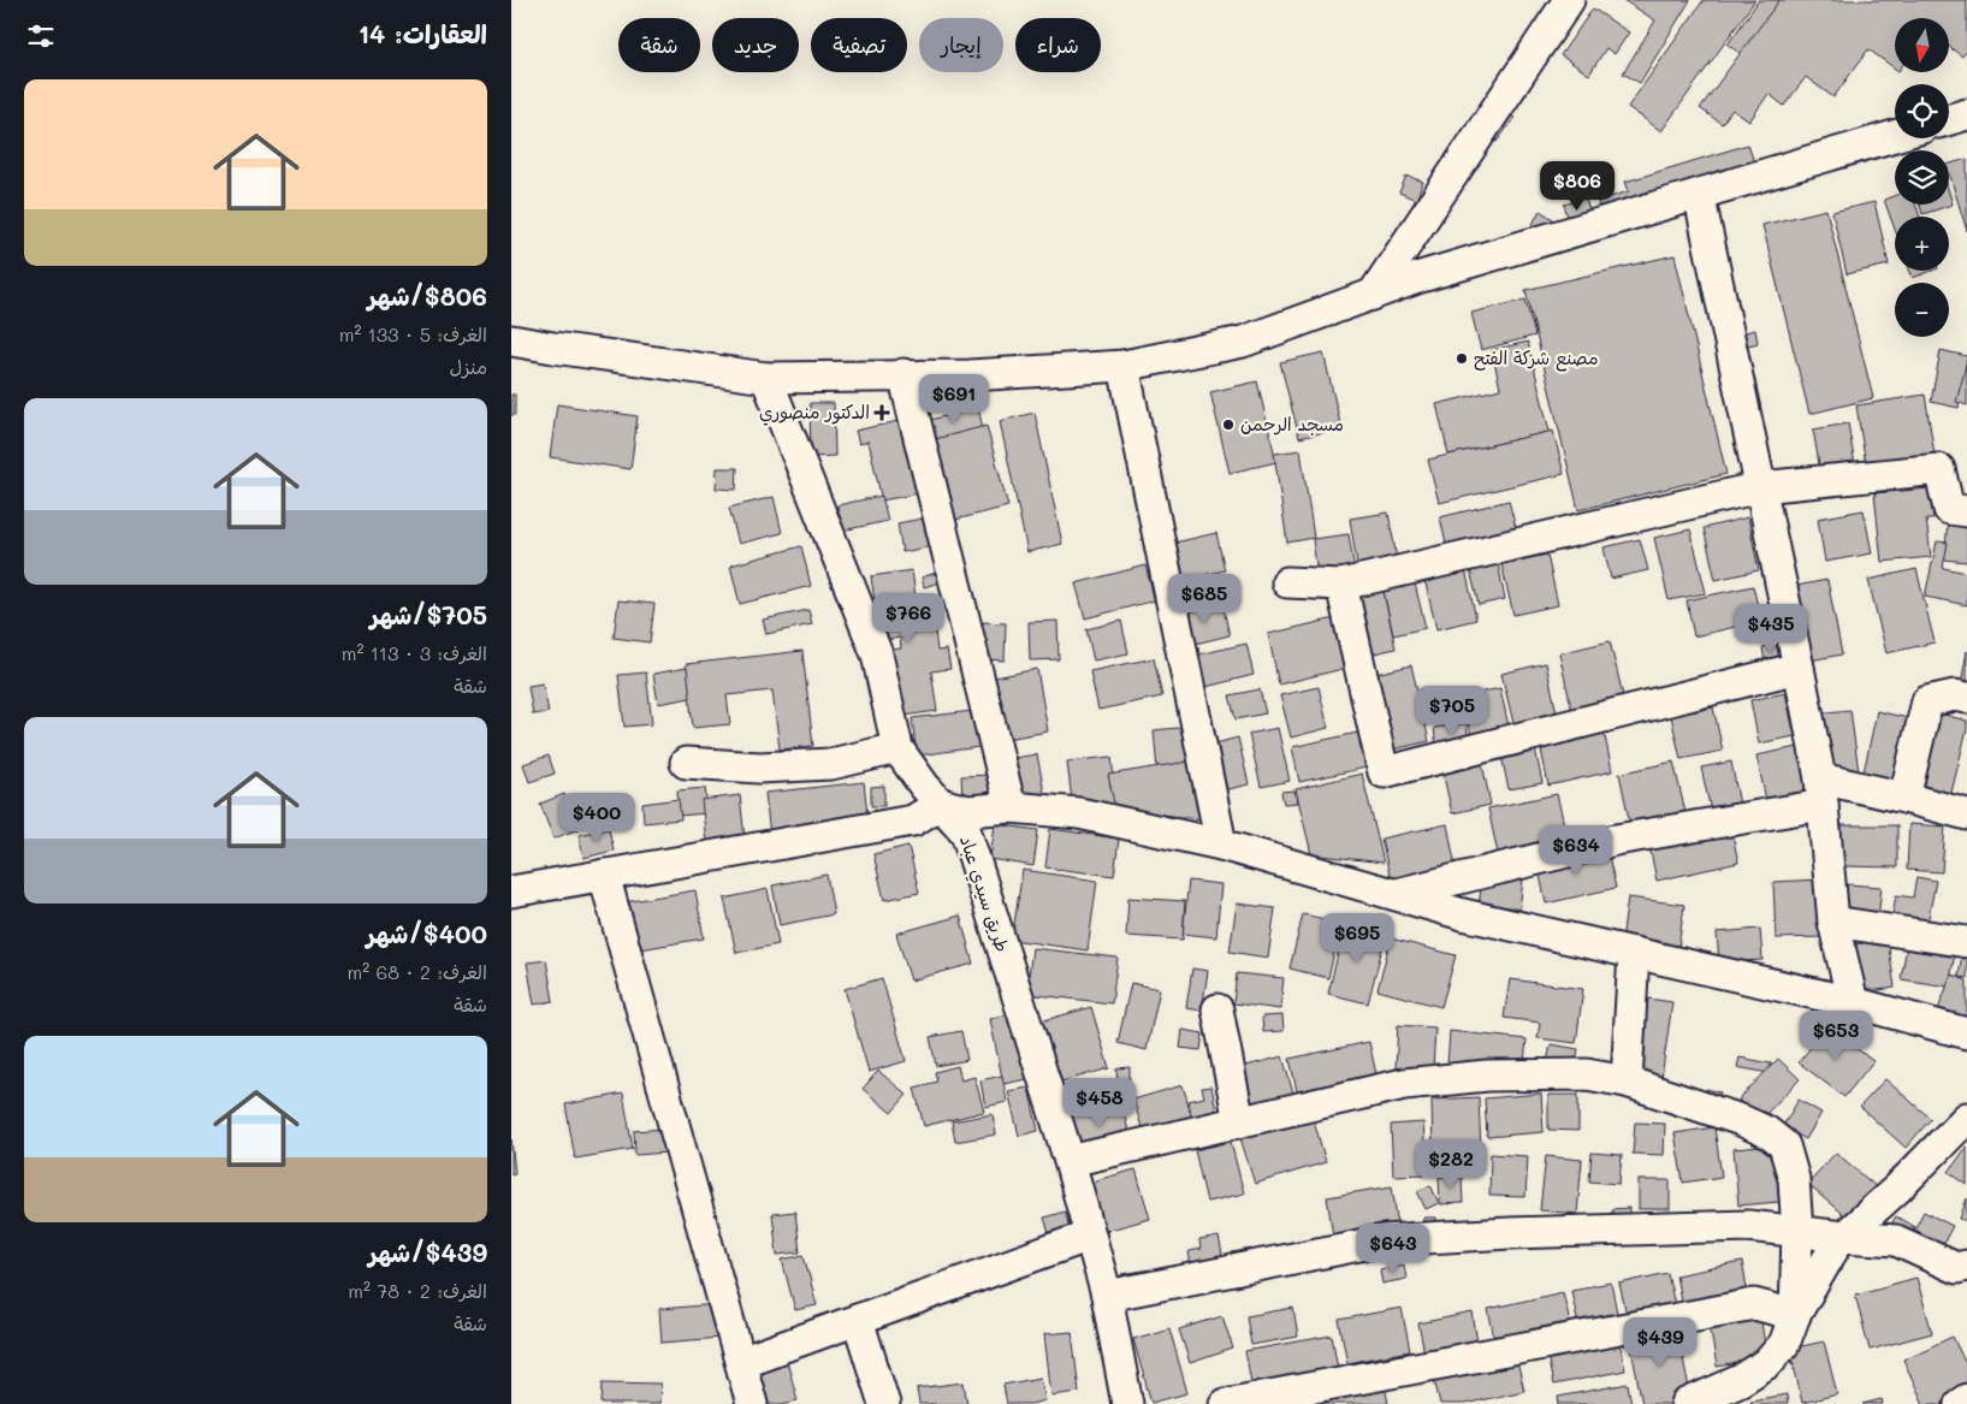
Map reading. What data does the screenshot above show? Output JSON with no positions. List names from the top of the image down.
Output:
{
  "streets": {
    "street": ["طريق سيدي عباد"]
  },
  "places": {
    "other": ["مصنع شركة الفتح", "مسجد الرحمن"],
    "health": ["الدكتور منصوري"]
  },
  "north": "bottom",
  "page": {
    "heading": "العقارات: 14",
    "map_buttons": ["+", "−"],
    "chip": [
      "شراء",
      "إيجار",
      "تصفية",
      "جديد",
      "شقة"
    ],
    "list": [
      {
        "name": "$806/شهر",
        "note": "الغرف: 5 · 133 m² · منزل"
      },
      {
        "name": "$705/شهر",
        "note": "الغرف: 3 · 113 m² · شقة"
      },
      {
        "name": "$400/شهر",
        "note": "الغرف: 2 · 68 m² · شقة"
      },
      {
        "name": "$439/شهر",
        "note": "الغرف: 2 · 78 m² · شقة"
      }
    ],
    "price": [
      "$806",
      "$691",
      "$685",
      "$766",
      "$435",
      "$705",
      "$400",
      "$634",
      "$695",
      "$653",
      "$458",
      "$282",
      "$643",
      "$439"
    ]
  }
}
